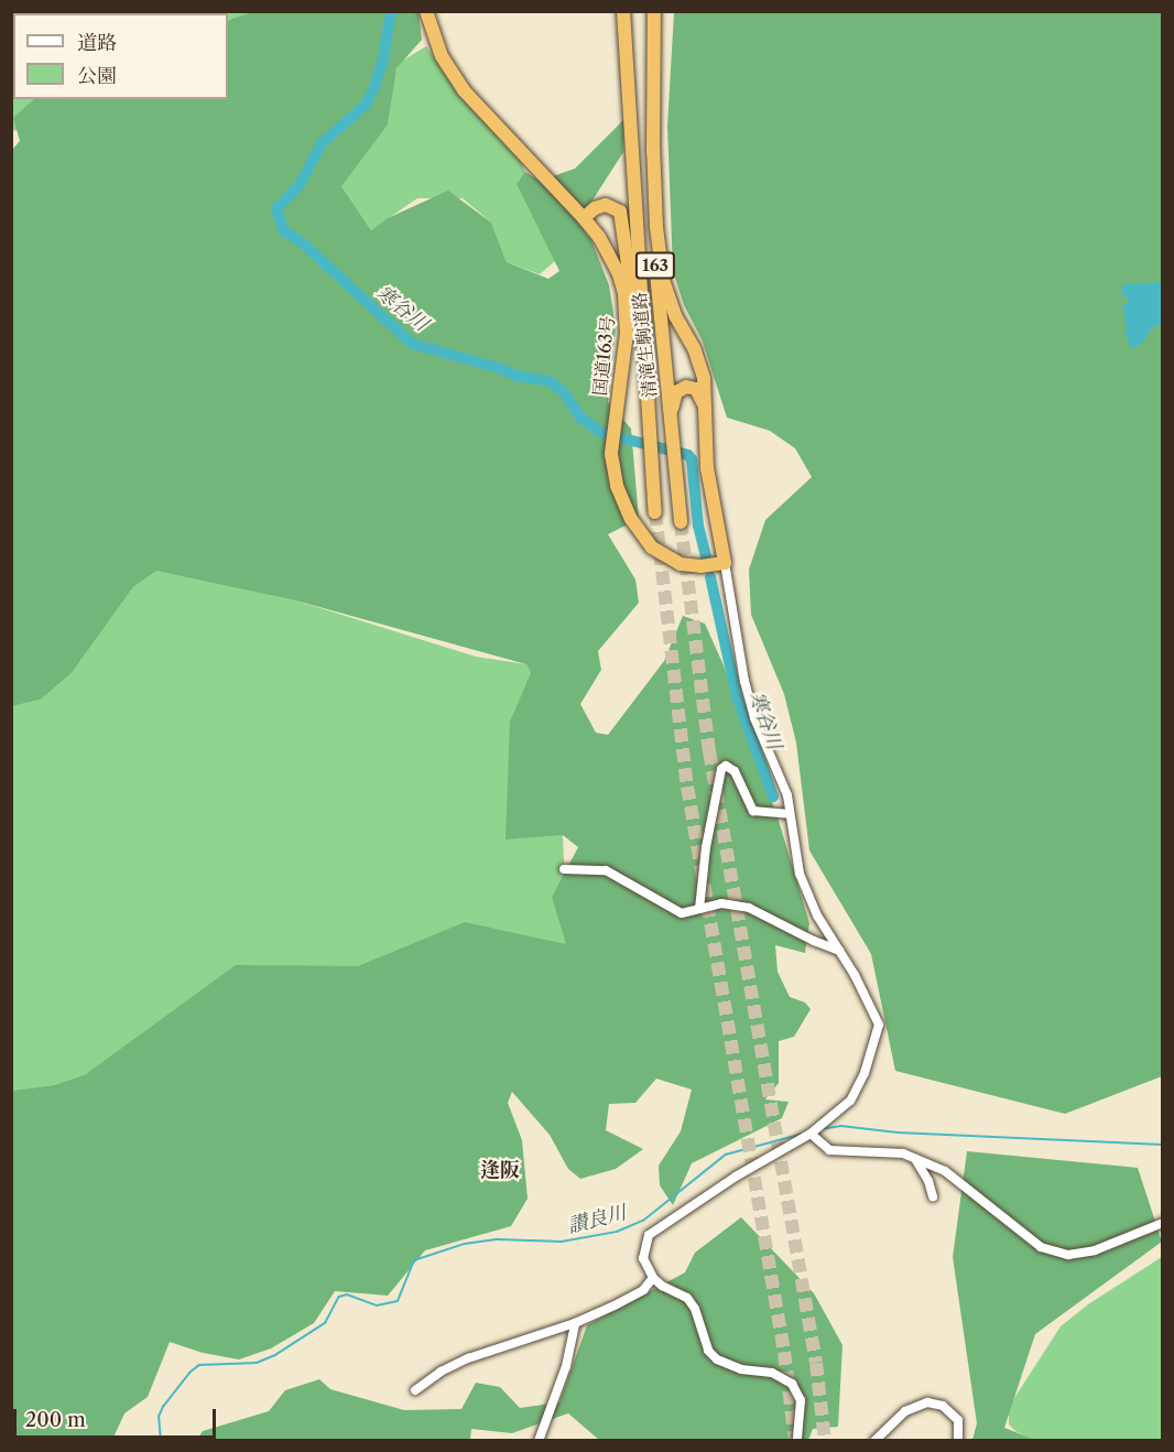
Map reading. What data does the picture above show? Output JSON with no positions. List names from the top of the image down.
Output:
{
  "streets": {
    "highway": ["163", "清滝生駒道路", "国道163号"]
  },
  "crossings": [
    ["163", "清滝生駒道路"],
    ["163", "国道163号"]
  ],
  "districts": ["逢阪"],
  "water": ["寒谷川", "讃良川"],
  "legend": ["道路", "公園"],
  "scale_bar": "200 m"
}
